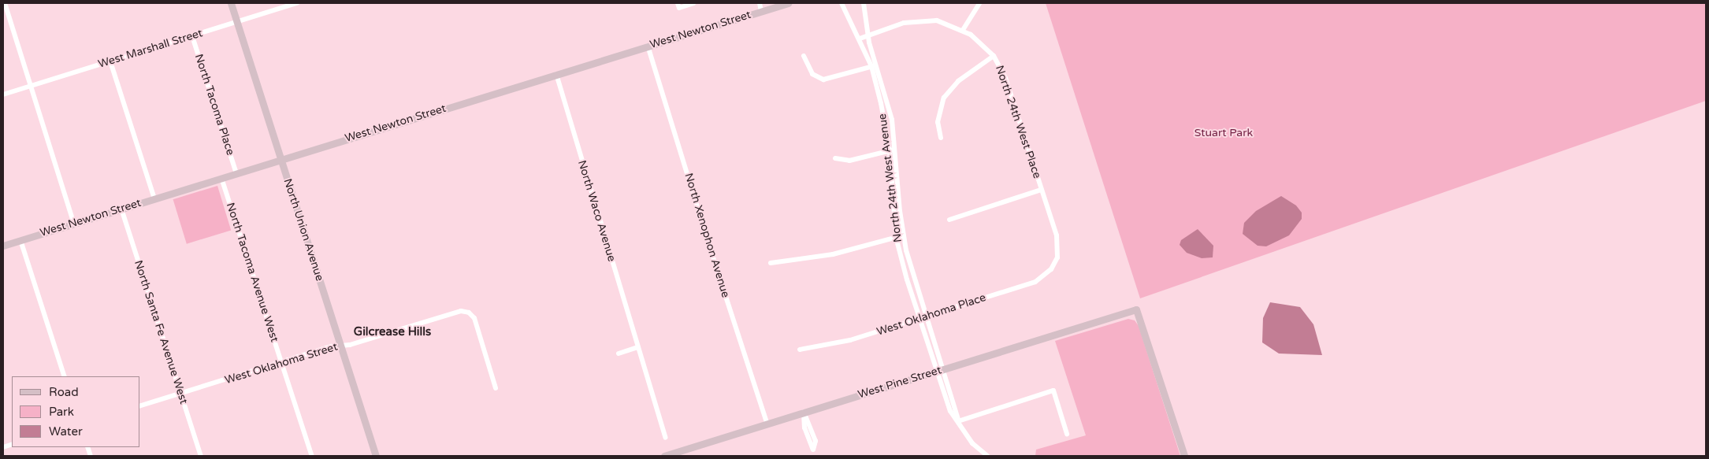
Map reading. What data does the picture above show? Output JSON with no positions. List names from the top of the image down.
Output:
{
  "streets": {
    "street": [
      "West Newton Street",
      "West Marshall Street",
      "North Tacoma Place",
      "North 24th West Place",
      "North 24th West Avenue",
      "North Waco Avenue",
      "North Union Avenue",
      "North Xenophon Avenue",
      "North Tacoma Avenue West",
      "West Oklahoma Place",
      "North Santa Fe Avenue West",
      "West Oklahoma Street",
      "West Pine Street"
    ]
  },
  "crossings": [
    ["West Newton Street", "North Tacoma Place"],
    ["West Newton Street", "North Waco Avenue"],
    ["West Newton Street", "North Union Avenue"],
    ["West Newton Street", "North Xenophon Avenue"],
    ["West Newton Street", "North Tacoma Avenue West"],
    ["West Newton Street", "North Santa Fe Avenue West"],
    ["West Marshall Street", "North Tacoma Place"],
    ["West Marshall Street", "North Union Avenue"],
    ["North 24th West Place", "North 24th West Avenue"],
    ["North 24th West Place", "West Oklahoma Place"],
    ["North 24th West Avenue", "West Oklahoma Place"],
    ["North 24th West Avenue", "West Pine Street"],
    ["North Union Avenue", "West Oklahoma Street"],
    ["North Xenophon Avenue", "West Pine Street"],
    ["North Tacoma Avenue West", "West Oklahoma Street"],
    ["North Santa Fe Avenue West", "West Oklahoma Street"]
  ],
  "districts": ["Gilcrease Hills"],
  "parks": ["Stuart Park"],
  "legend": ["Road", "Park", "Water"]
}
